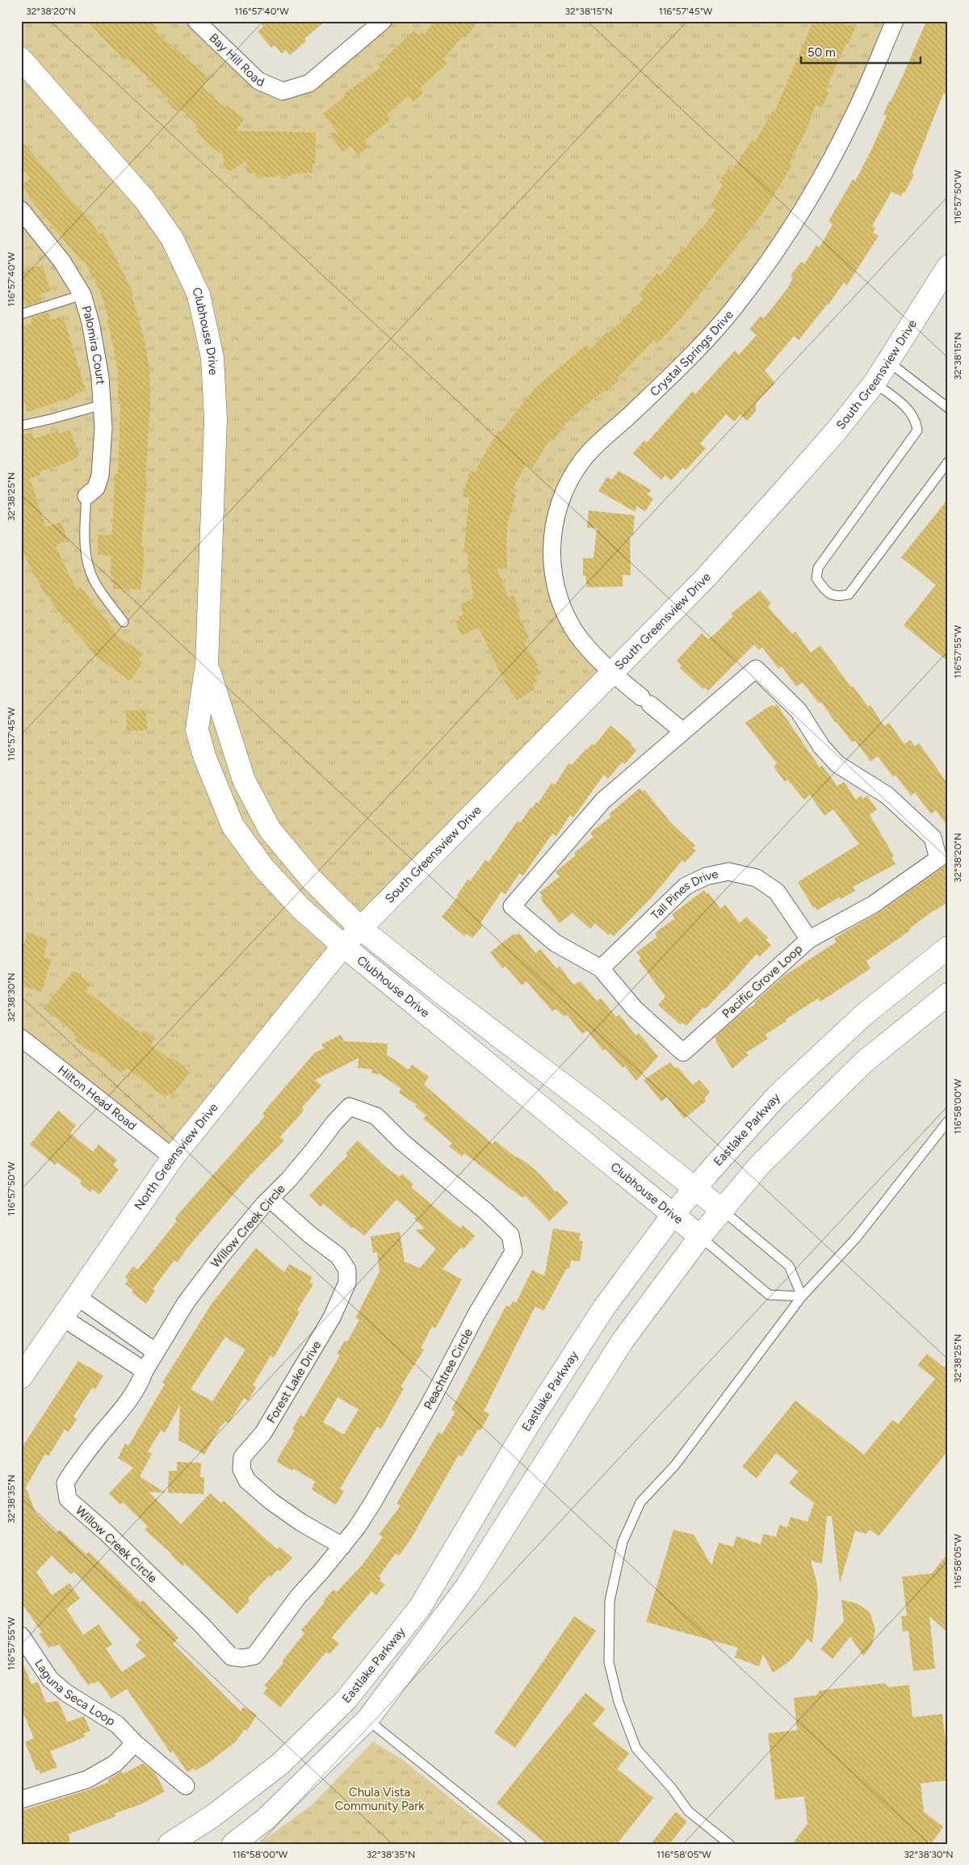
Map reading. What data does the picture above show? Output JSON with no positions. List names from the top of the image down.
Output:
{
  "streets": {
    "street": [
      "Bay Hill Road",
      "Clubhouse Drive",
      "Palomira Court",
      "Crystal Springs Drive",
      "South Greensview Drive",
      "Tall Pines Drive",
      "Pacific Grove Loop",
      "Hilton Head Road",
      "Eastlake Parkway",
      "North Greensview Drive",
      "Willow Creek Circle",
      "Peachtree Circle",
      "Forest Lake Drive",
      "Laguna Seca Loop"
    ]
  },
  "crossings": [
    ["Clubhouse Drive", "South Greensview Drive"],
    ["Clubhouse Drive", "Eastlake Parkway"],
    ["Clubhouse Drive", "North Greensview Drive"],
    ["Crystal Springs Drive", "South Greensview Drive"],
    ["South Greensview Drive", "North Greensview Drive"],
    ["Tall Pines Drive", "Pacific Grove Loop"],
    ["Hilton Head Road", "North Greensview Drive"],
    ["Willow Creek Circle", "Peachtree Circle"],
    ["Willow Creek Circle", "Forest Lake Drive"],
    ["Peachtree Circle", "Forest Lake Drive"]
  ],
  "parks": ["Chula Vista Community Park"],
  "scale_bar": "50 m",
  "coordinates": [
    "32°38'20\"N",
    "116°57'40\"W",
    "32°38'15\"N",
    "116°57'45\"W",
    "116°57'50\"W",
    "32°38'25\"N",
    "116°57'55\"W",
    "32°38'30\"N",
    "116°58'00\"W",
    "32°38'35\"N",
    "116°58'05\"W"
  ]
}
